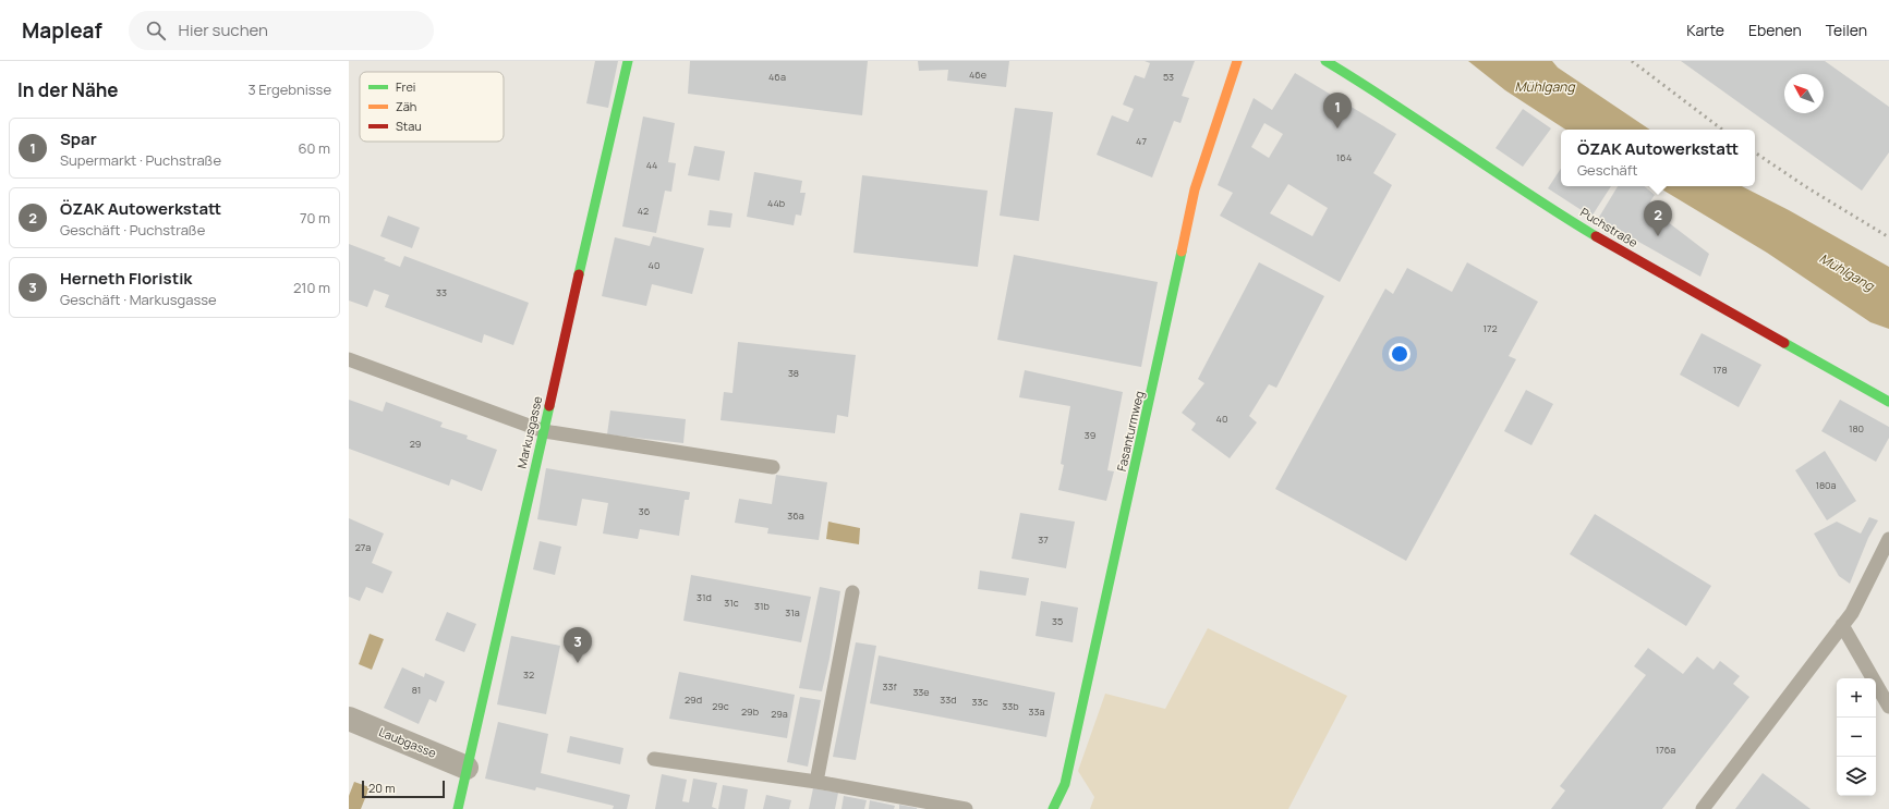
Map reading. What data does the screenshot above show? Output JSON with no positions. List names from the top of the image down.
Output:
{
  "streets": {
    "street": [
      "Puchstraße",
      "Fasanturmweg",
      "Markusgasse",
      "Laubgasse"
    ]
  },
  "crossings": [
    ["Markusgasse", "Laubgasse"]
  ],
  "water": ["Mühlgang"],
  "house_numbers": [
    "46e",
    "46a",
    "53",
    "47",
    "164",
    "44",
    "44b",
    "42",
    "40",
    "33",
    "172",
    "178",
    "38",
    "40",
    "180",
    "39",
    "29",
    "180a",
    "36",
    "36a",
    "37",
    "27a",
    "31d",
    "31c",
    "31b",
    "31a",
    "35",
    "32",
    "33f",
    "81",
    "33e",
    "29d",
    "33d",
    "33c",
    "29c",
    "33b",
    "29b",
    "33a",
    "29a",
    "176a"
  ],
  "legend": ["Frei", "Zäh", "Stau"],
  "scale_bar": "20 m",
  "north": "top left",
  "page": {
    "header": "Mapleaf",
    "search": "Hier suchen",
    "nav": ["Karte", "Ebenen", "Teilen"],
    "heading": ["In der Nähe", "3 Ergebnisse"],
    "pins": ["1", "2", "3"],
    "list": [
      {
        "mark": "1",
        "name": "Spar",
        "note": "Supermarkt · Puchstraße",
        "value": "60 m"
      },
      {
        "mark": "2",
        "name": "ÖZAK Autowerkstatt",
        "note": "Geschäft · Puchstraße",
        "value": "70 m"
      },
      {
        "mark": "3",
        "name": "Herneth Floristik",
        "note": "Geschäft · Markusgasse",
        "value": "210 m"
      }
    ],
    "popup": ["ÖZAK Autowerkstatt", "Geschäft"],
    "map_buttons": ["+", "−"],
    "scale": "20 m"
  }
}
